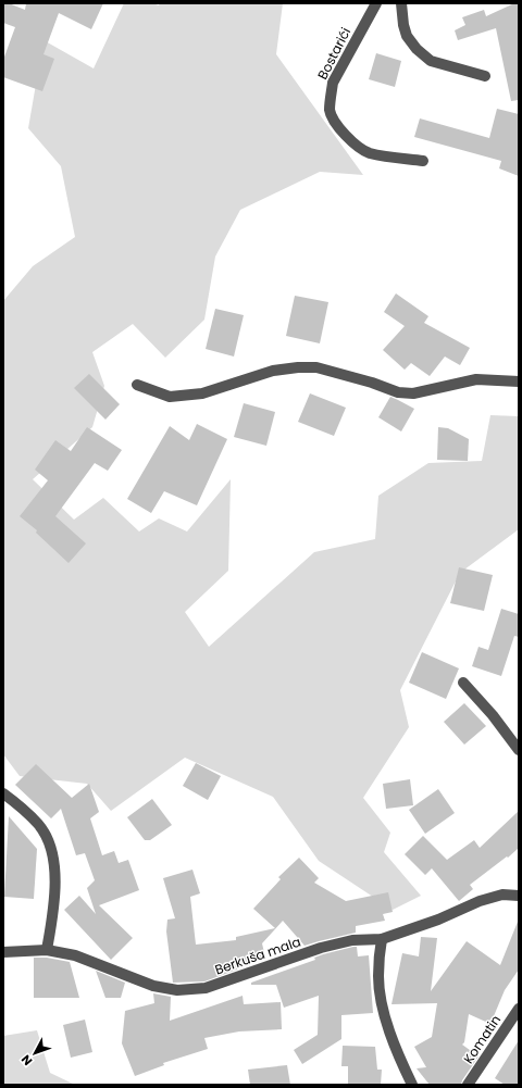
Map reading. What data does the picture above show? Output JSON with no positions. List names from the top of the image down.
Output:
{
  "streets": {
    "street": ["Bostarići", "Berkuša mala", "Komatin"]
  },
  "north": "bottom left"
}
